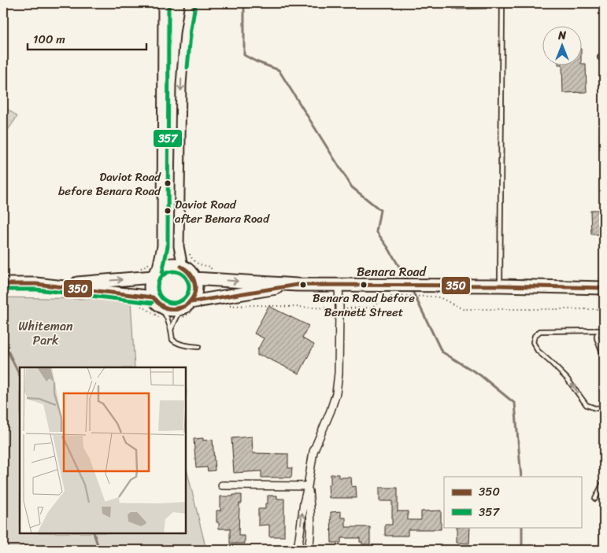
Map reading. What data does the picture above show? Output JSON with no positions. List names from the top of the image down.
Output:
{
  "streets": {
    "main road": ["Benara Road"]
  },
  "parks": ["Whiteman Park"],
  "places": ["Daviot Road before Benara Road", "Daviot Road after Benara Road", "Benara Road before Bennett Street"],
  "lines": ["transit line 357", "transit line 350"],
  "legend": ["350", "357"],
  "scale_bar": "100 m",
  "north": "top"
}
